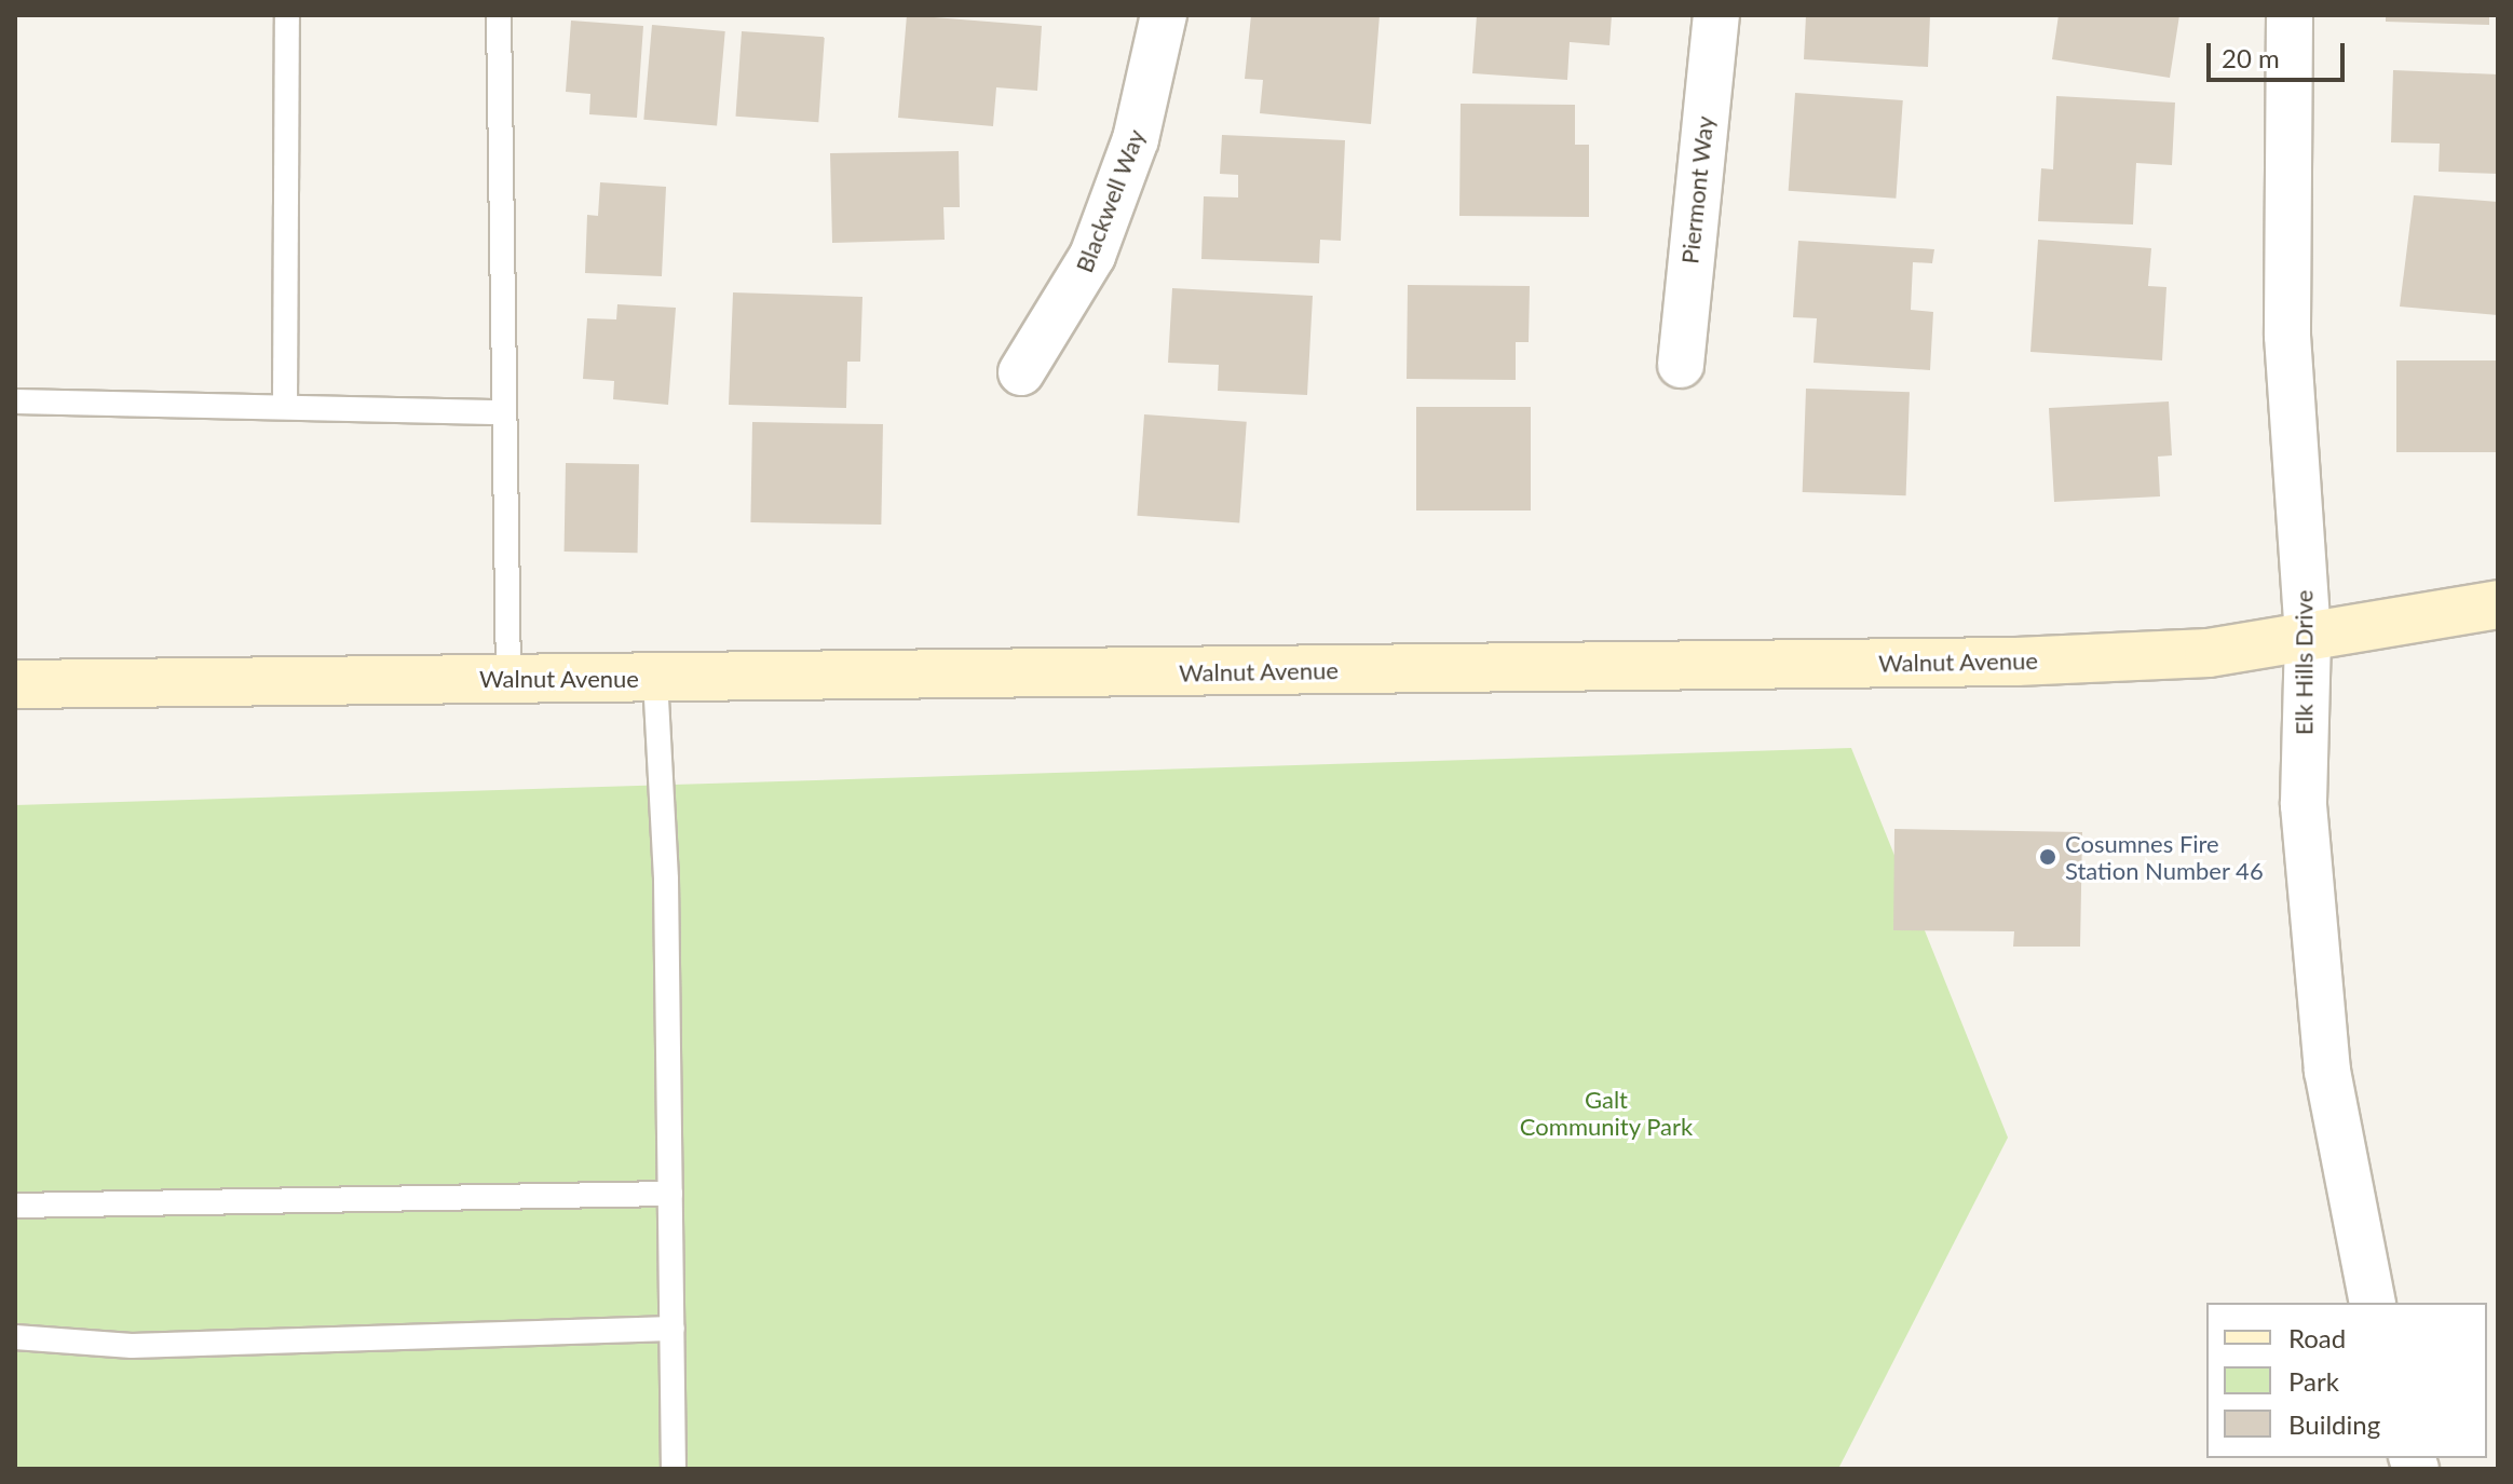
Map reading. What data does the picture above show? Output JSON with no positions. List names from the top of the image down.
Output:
{
  "streets": {
    "street": [
      "Piermont Way",
      "Blackwell Way",
      "Walnut Avenue",
      "Elk Hills Drive"
    ]
  },
  "crossings": [
    ["Walnut Avenue", "Elk Hills Drive"]
  ],
  "parks": ["Galt Community Park"],
  "places": ["Cosumnes Fire Station Number 46"],
  "legend": ["Road", "Park", "Building"],
  "scale_bar": "20 m"
}
